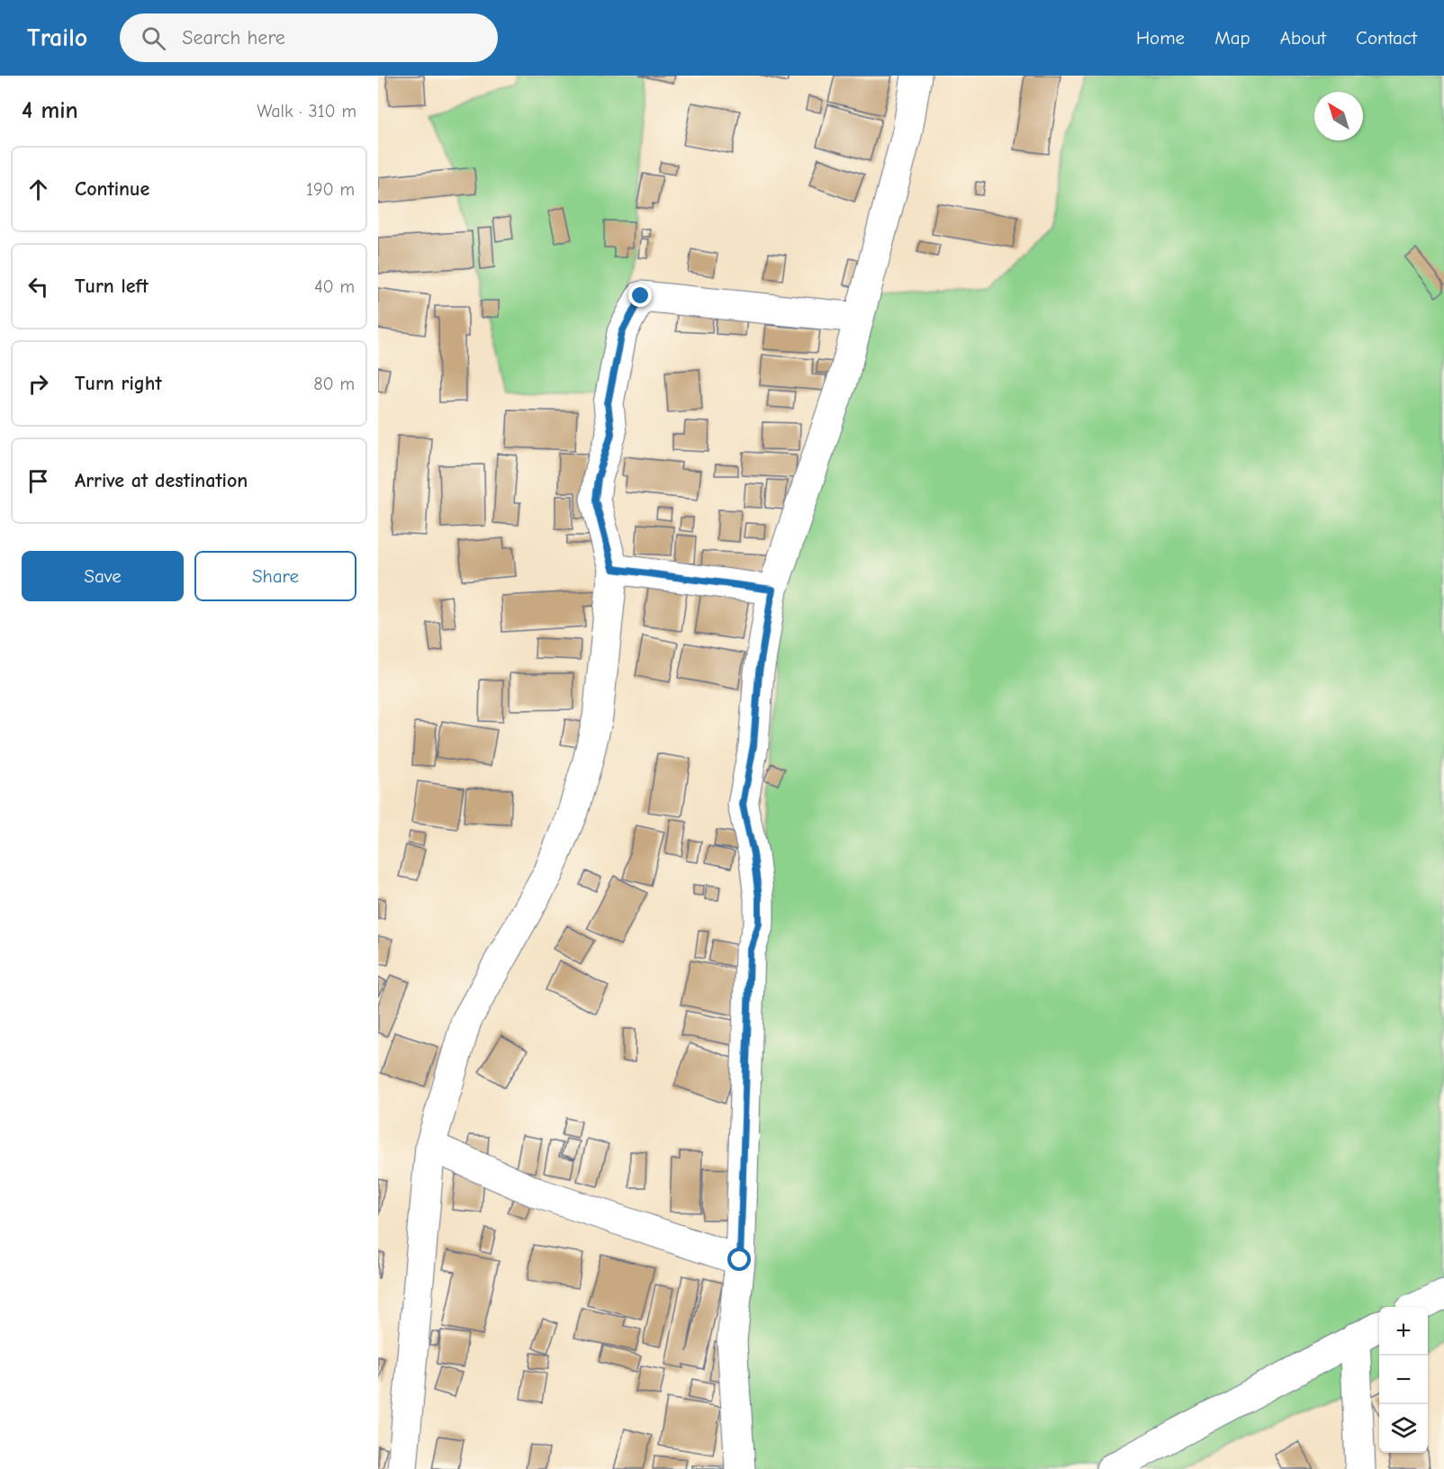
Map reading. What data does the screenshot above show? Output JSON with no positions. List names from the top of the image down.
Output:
{
  "north": "top left",
  "page": {
    "header": "Trailo",
    "search": "Search here",
    "nav": [
      "Home",
      "Map",
      "About",
      "Contact"
    ],
    "heading": ["4 min", "Walk · 310 m"],
    "list": [
      ["Continue", "190 m"],
      ["Turn left", "40 m"],
      ["Turn right", "80 m"],
      "Arrive at destination"
    ],
    "buttons": ["Save", "Share"],
    "map_buttons": ["+", "−"]
  }
}
